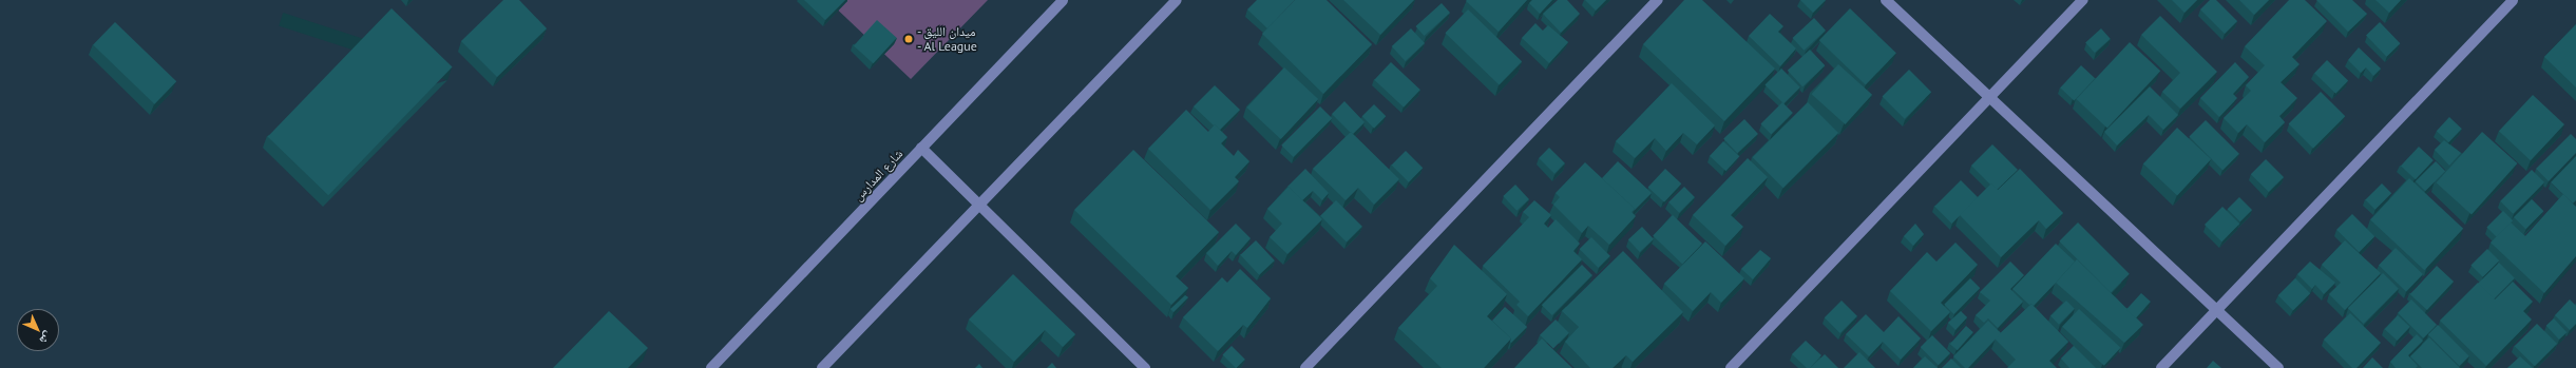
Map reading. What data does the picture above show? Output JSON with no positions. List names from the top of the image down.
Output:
{
  "streets": {
    "street": ["شارع المدارس"]
  },
  "places": ["- ميدان الليق - Al League"],
  "north": "bottom right"
}
